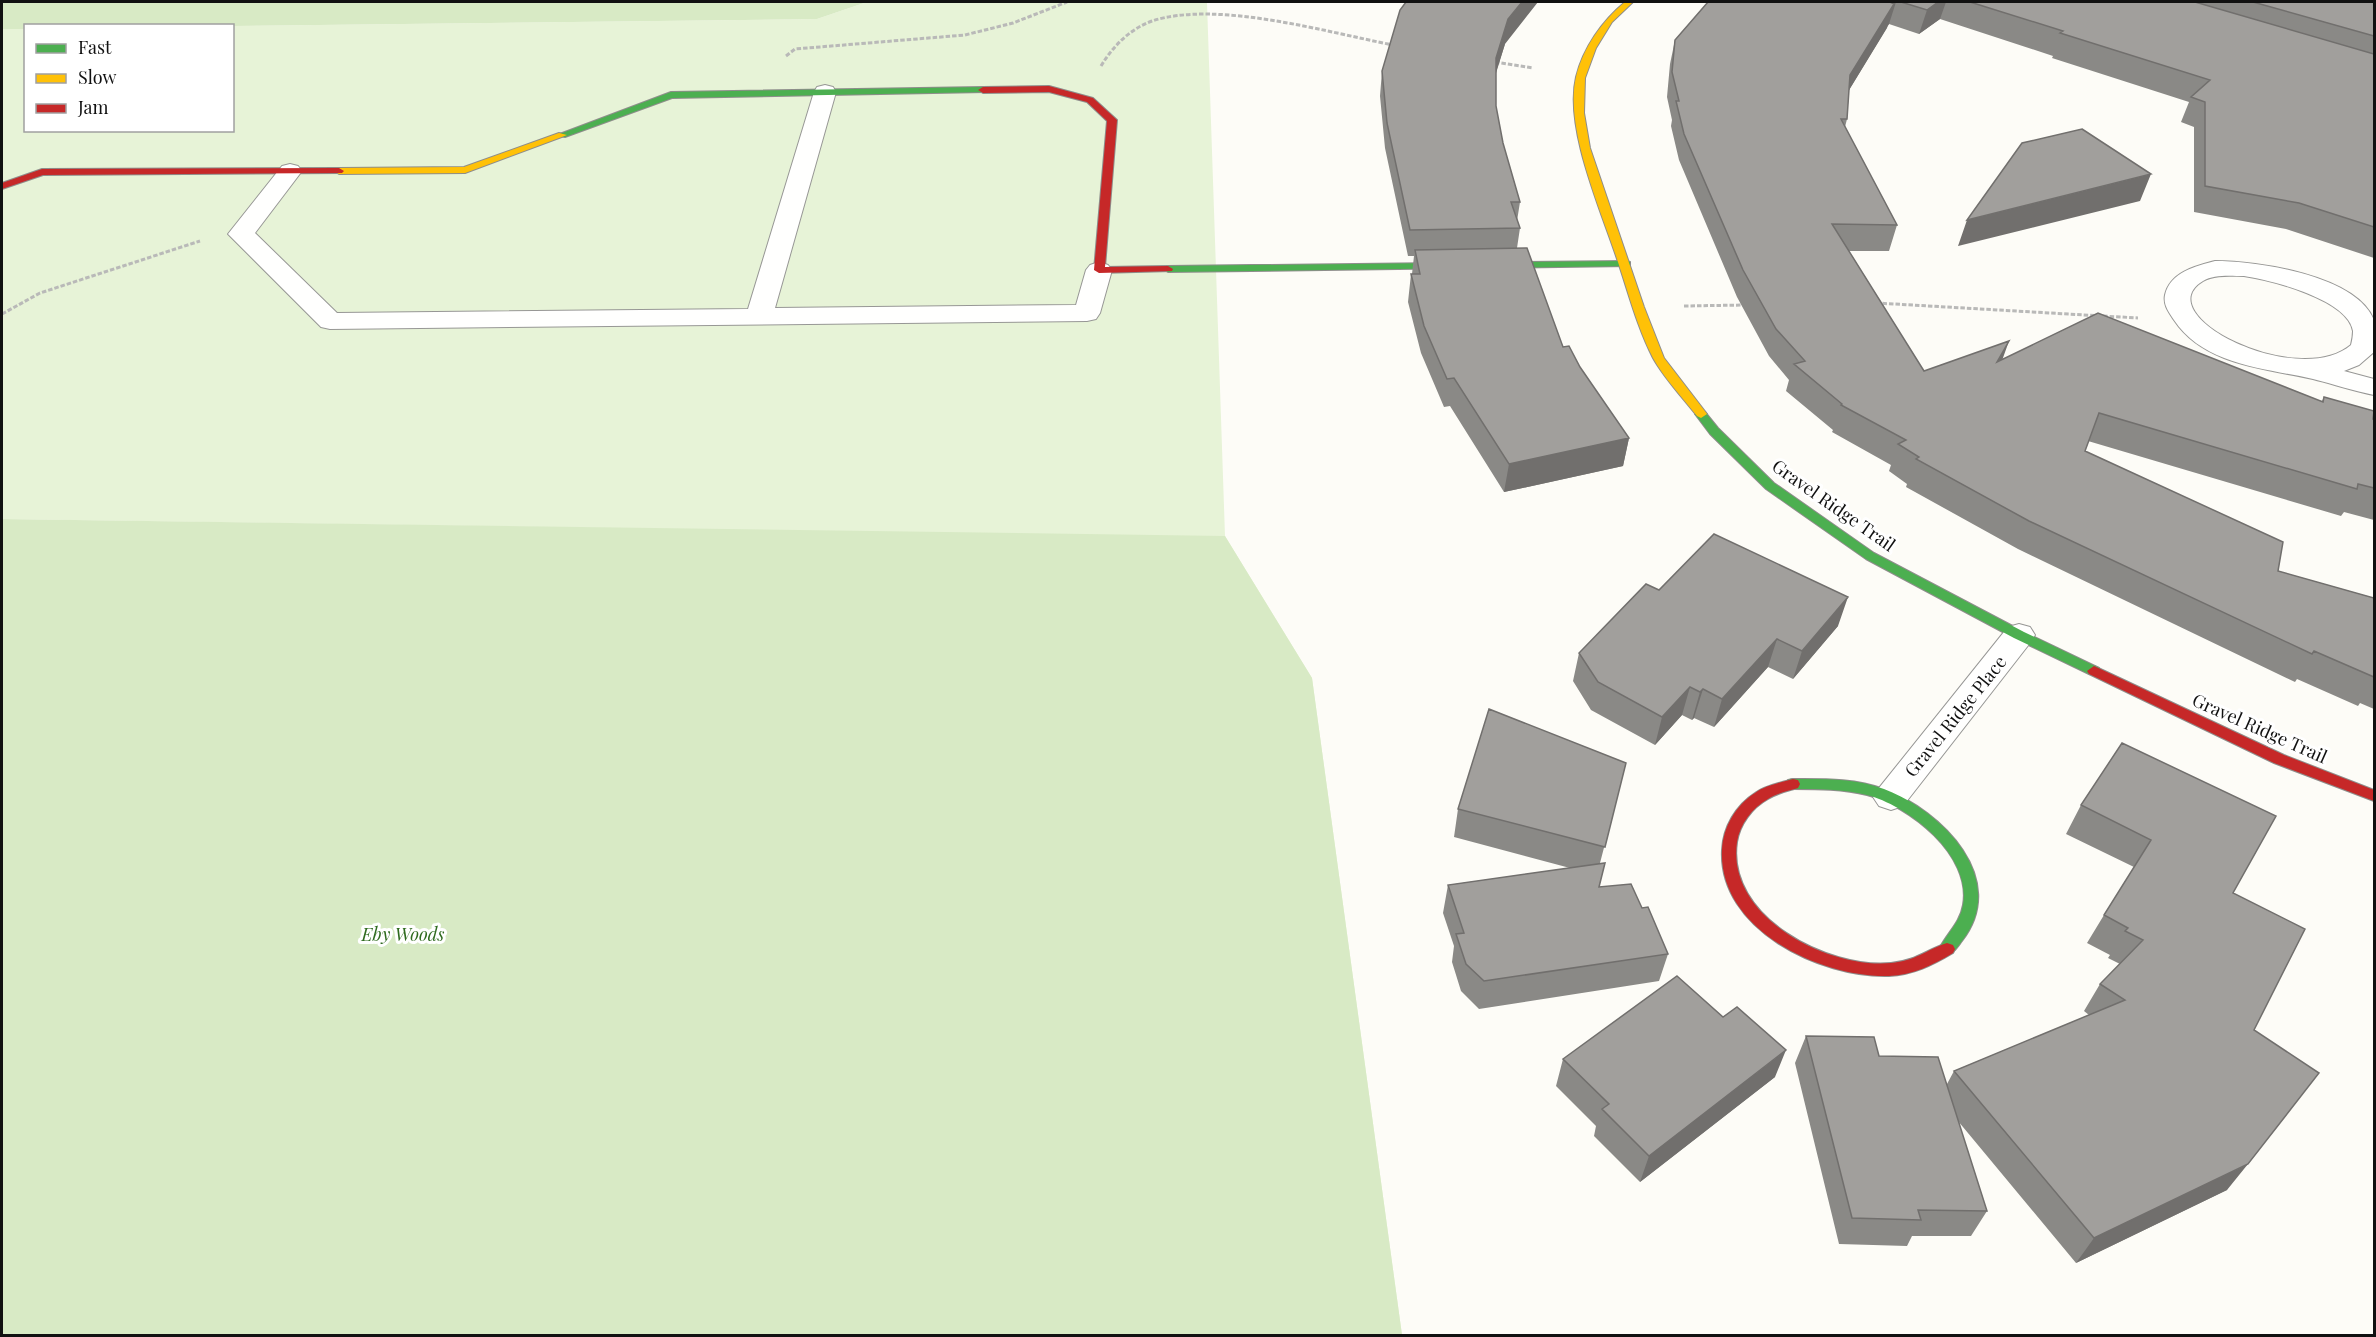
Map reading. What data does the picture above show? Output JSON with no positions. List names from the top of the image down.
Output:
{
  "streets": {
    "street": ["Gravel Ridge Trail", "Gravel Ridge Place"]
  },
  "crossings": [
    ["Gravel Ridge Trail", "Gravel Ridge Place"]
  ],
  "parks": ["Eby Woods"],
  "legend": ["Fast", "Slow", "Jam"]
}
